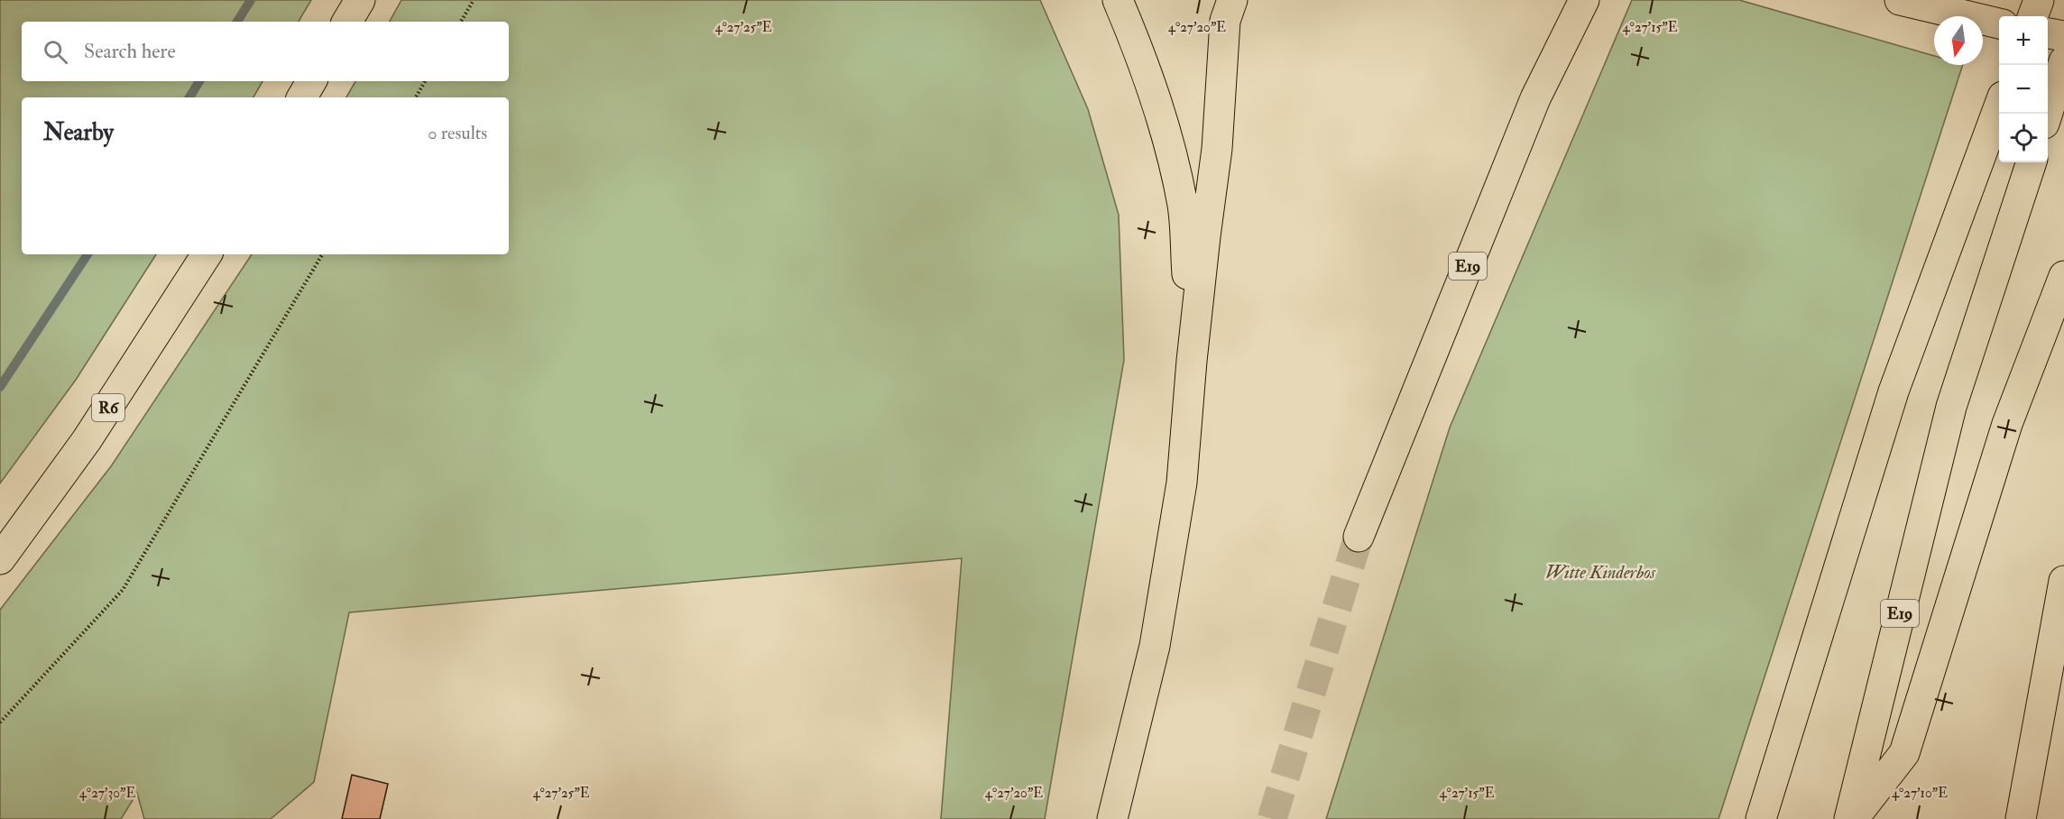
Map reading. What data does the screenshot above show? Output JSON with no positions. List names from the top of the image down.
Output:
{
  "streets": {
    "main road": ["E19", "R6"]
  },
  "parks": ["Witte Kinderbos"],
  "north": "bottom",
  "page": {
    "map_buttons": ["+", "−"],
    "search": "Search here",
    "heading": ["Nearby", "0 results"]
  },
  "coordinates": [
    "4°27'25\"E",
    "4°27'20\"E",
    "4°27'15\"E",
    "4°27'30\"E",
    "4°27'10\"E"
  ]
}
